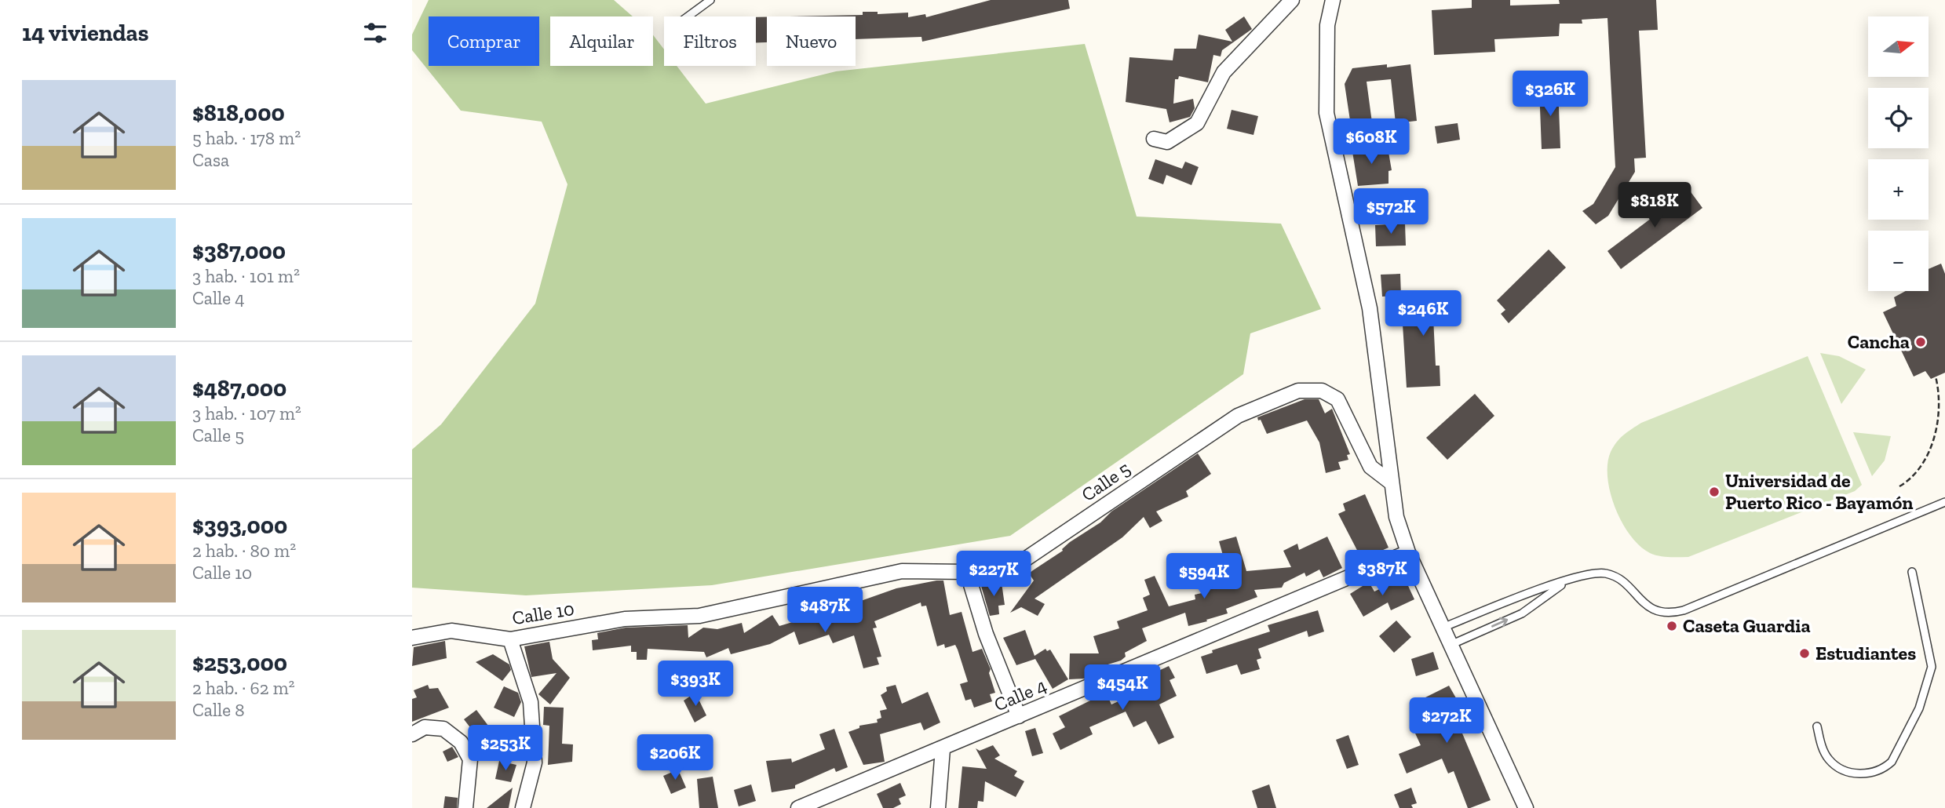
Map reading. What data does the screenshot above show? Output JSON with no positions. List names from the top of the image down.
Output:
{
  "streets": {
    "street": ["Calle 5", "Calle 10", "Calle 4"]
  },
  "crossings": [
    ["Calle 5", "Calle 10"]
  ],
  "places": [
    "Cancha",
    "Universidad de Puerto Rico - Bayamón",
    "Caseta Guardia",
    "Estudiantes"
  ],
  "north": "right",
  "page": {
    "heading": "14 viviendas",
    "map_buttons": ["+", "−"],
    "chip": [
      "Comprar",
      "Alquilar",
      "Filtros",
      "Nuevo"
    ],
    "list": [
      {
        "name": "$818,000",
        "note": "5 hab. · 178 m² · Casa"
      },
      {
        "name": "$387,000",
        "note": "3 hab. · 101 m² · Calle 4"
      },
      {
        "name": "$487,000",
        "note": "3 hab. · 107 m² · Calle 5"
      },
      {
        "name": "$393,000",
        "note": "2 hab. · 80 m² · Calle 10"
      },
      {
        "name": "$253,000",
        "note": "2 hab. · 62 m² · Calle 8"
      }
    ],
    "price": [
      "$326K",
      "$608K",
      "$818K",
      "$572K",
      "$246K",
      "$387K",
      "$227K",
      "$594K",
      "$487K",
      "$393K",
      "$454K",
      "$272K",
      "$253K",
      "$206K"
    ]
  }
}
